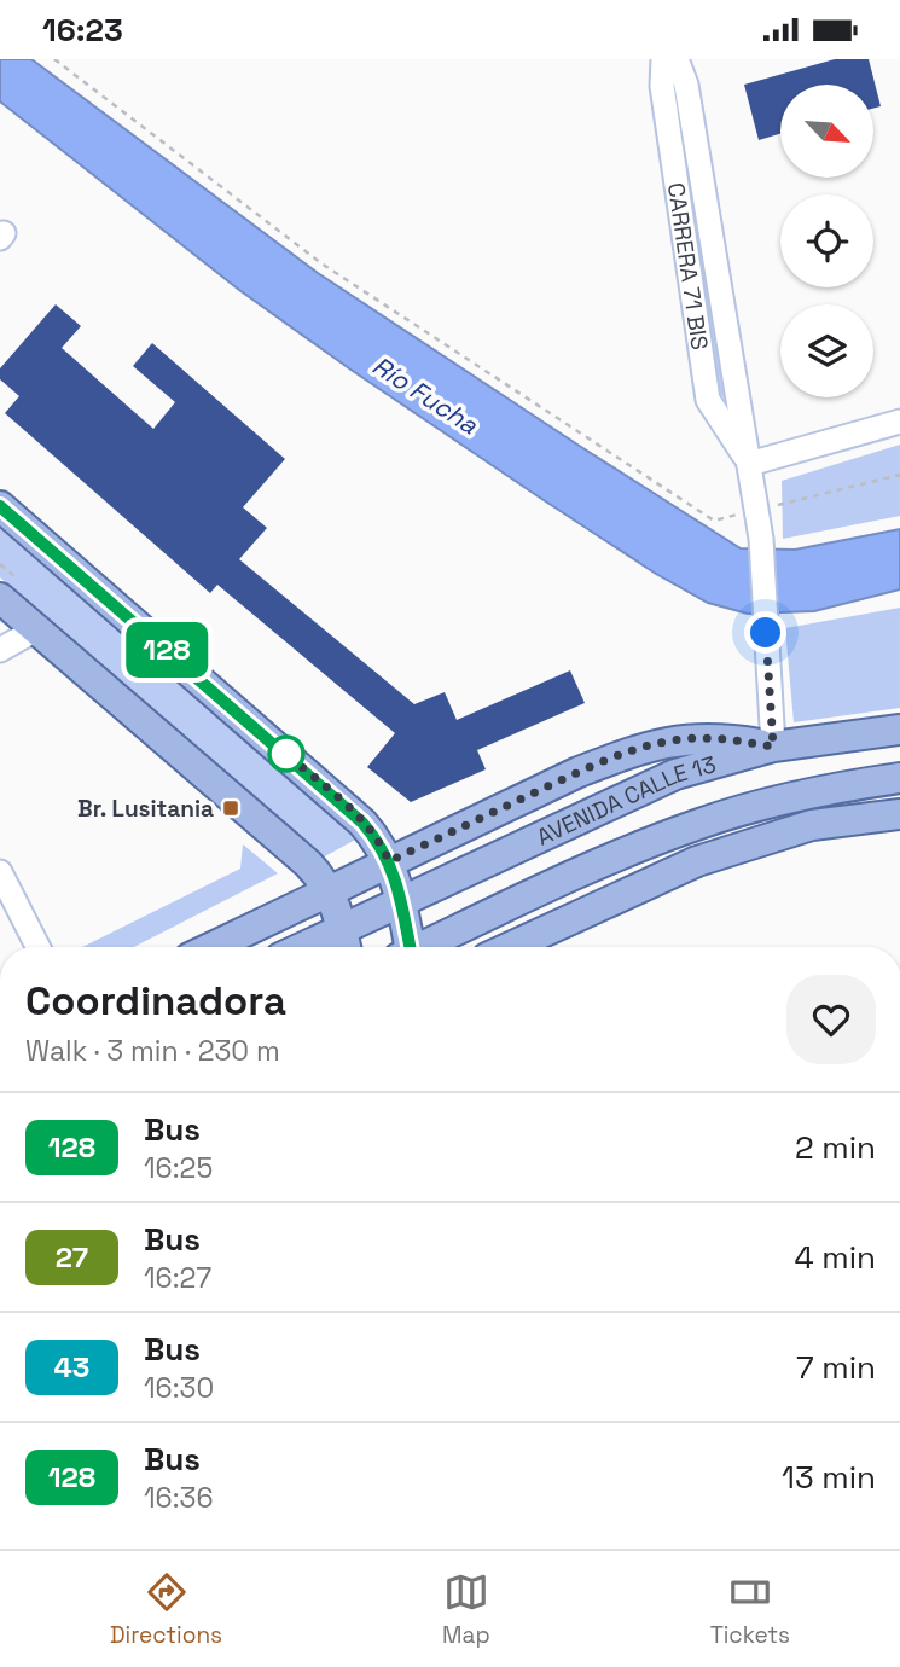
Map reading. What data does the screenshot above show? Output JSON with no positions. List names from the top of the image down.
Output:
{
  "streets": {
    "main road": ["AVENIDA CALLE 13"],
    "street": ["CARRERA 71 BIS"]
  },
  "crossings": [
    ["CARRERA 71 BIS", "AVENIDA CALLE 13"]
  ],
  "water": ["Río Fucha"],
  "places": {
    "transit": ["Br. Lusitania"]
  },
  "lines": ["bus line 128"],
  "north": "bottom right",
  "page": {
    "status": "16:23",
    "on_map": "128",
    "heading": ["Coordinadora", "Walk · 3 min · 230 m"],
    "list": [
      {
        "mark": "128",
        "name": "Bus",
        "note": "16:25",
        "value": "2 min"
      },
      {
        "mark": "27",
        "name": "Bus",
        "note": "16:27",
        "value": "4 min"
      },
      {
        "mark": "43",
        "name": "Bus",
        "note": "16:30",
        "value": "7 min"
      },
      {
        "mark": "128",
        "name": "Bus",
        "note": "16:36",
        "value": "13 min"
      }
    ],
    "tabs": ["Directions", "Map", "Tickets"]
  }
}
